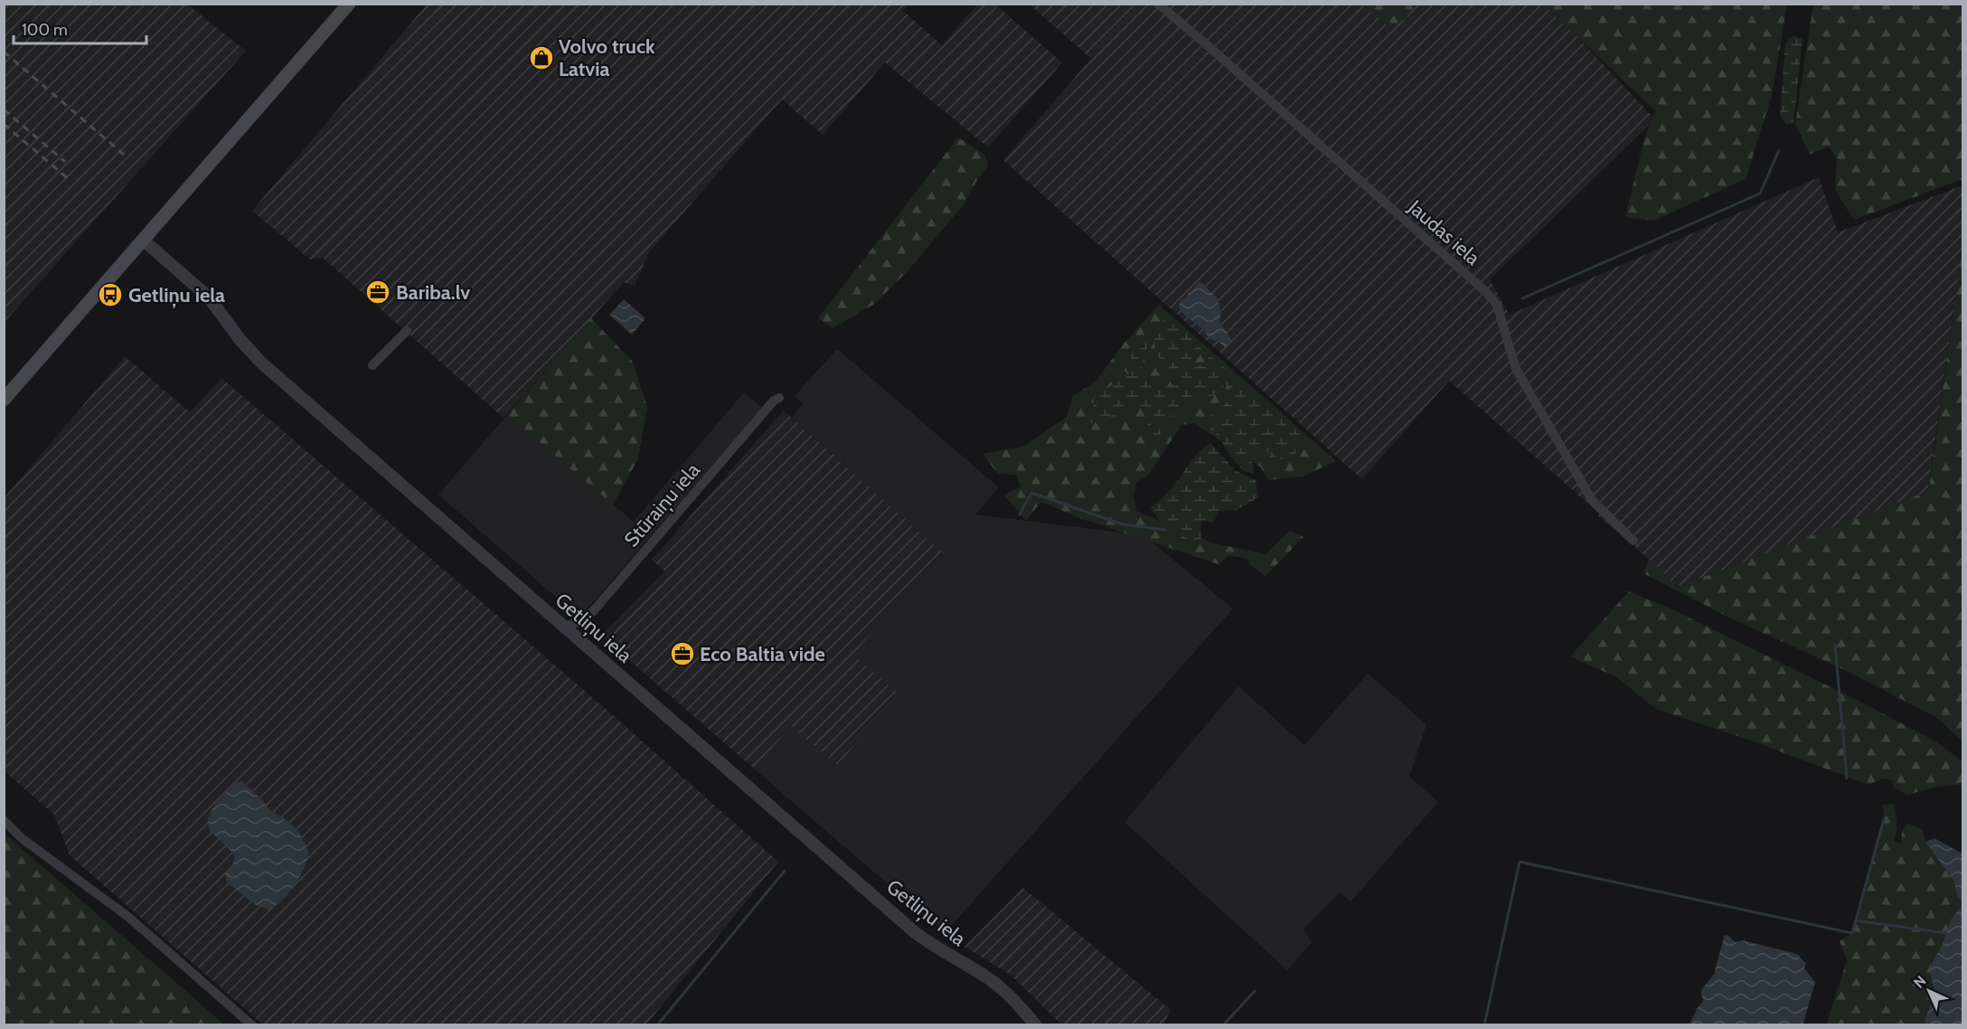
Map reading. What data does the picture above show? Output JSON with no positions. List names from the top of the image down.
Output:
{
  "streets": {
    "street": ["Jaudas iela", "Stūraiņu iela", "Getliņu iela"]
  },
  "crossings": [
    ["Stūraiņu iela", "Getliņu iela"]
  ],
  "places": {
    "shop": ["Volvo truck Latvia"],
    "office": ["Bariba.lv", "Eco Baltia vide"],
    "bus stop": ["Getliņu iela"]
  },
  "scale_bar": "100 m",
  "north": "top left"
}
